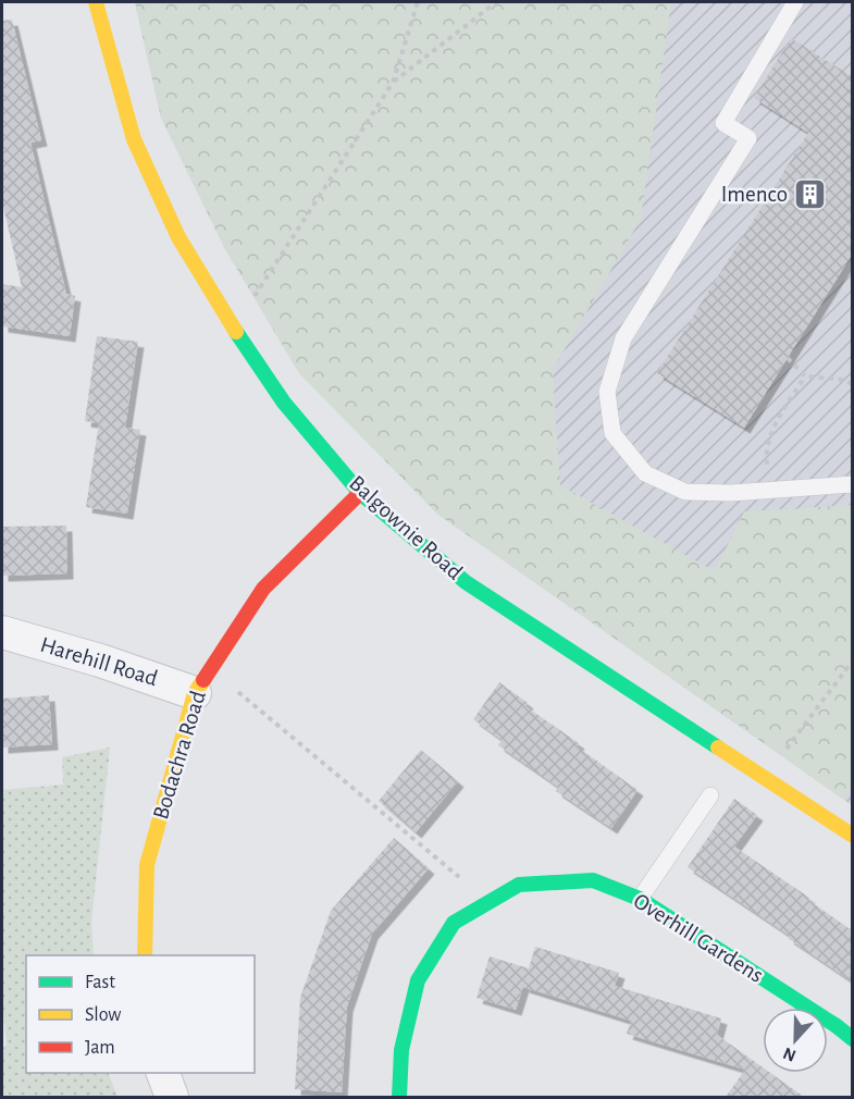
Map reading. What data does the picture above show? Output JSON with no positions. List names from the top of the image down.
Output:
{
  "streets": {
    "street": [
      "Balgownie Road",
      "Harehill Road",
      "Bodachra Road",
      "Overhill Gardens"
    ]
  },
  "crossings": [
    ["Balgownie Road", "Bodachra Road"],
    ["Harehill Road", "Bodachra Road"]
  ],
  "places": {
    "building": ["Imenco"]
  },
  "legend": ["Fast", "Slow", "Jam"],
  "north": "bottom"
}
